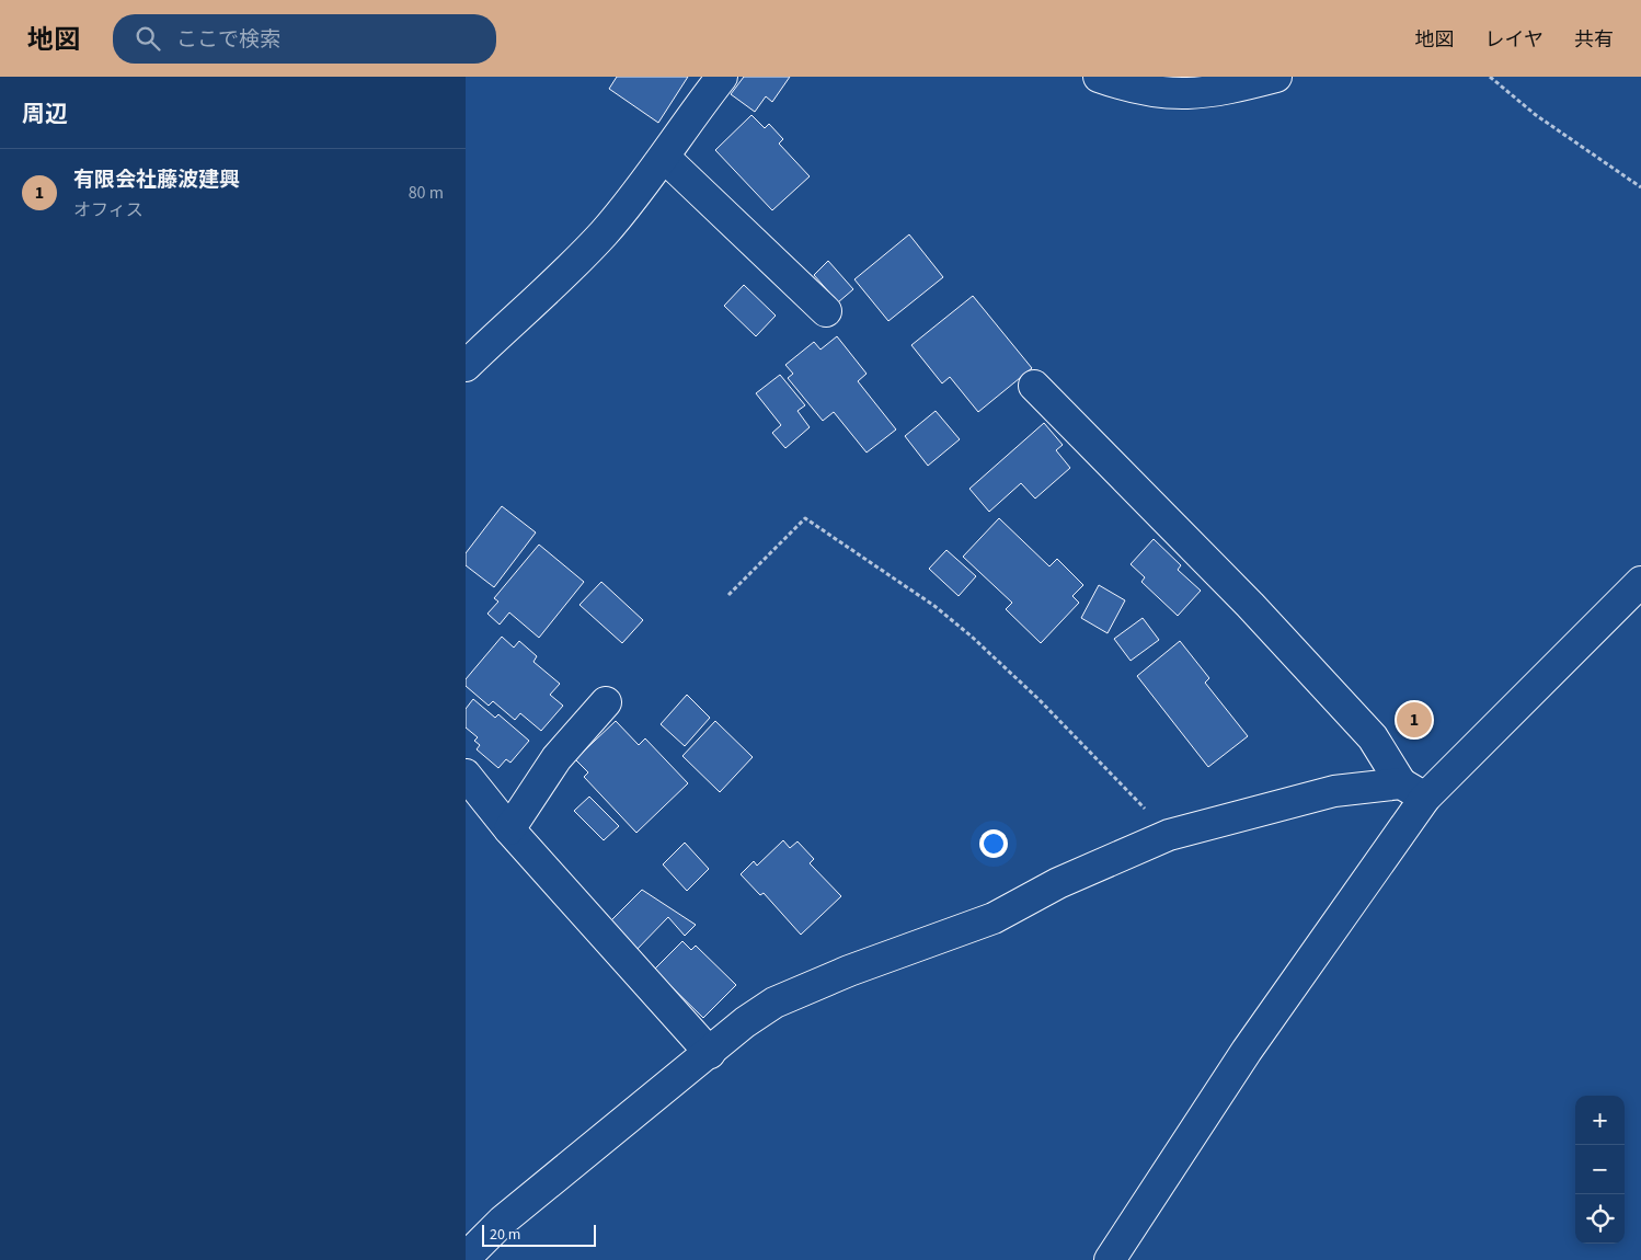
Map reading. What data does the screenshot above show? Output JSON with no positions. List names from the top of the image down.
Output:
{
  "scale_bar": "20 m",
  "page": {
    "header": "地図",
    "search": "ここで検索",
    "nav": ["地図", "レイヤ", "共有"],
    "heading": "周辺",
    "list": [
      {
        "mark": "1",
        "name": "有限会社藤波建興",
        "note": "オフィス",
        "value": "80 m"
      }
    ],
    "pins": "1",
    "map_buttons": ["+", "−"],
    "scale": "20 m"
  }
}
